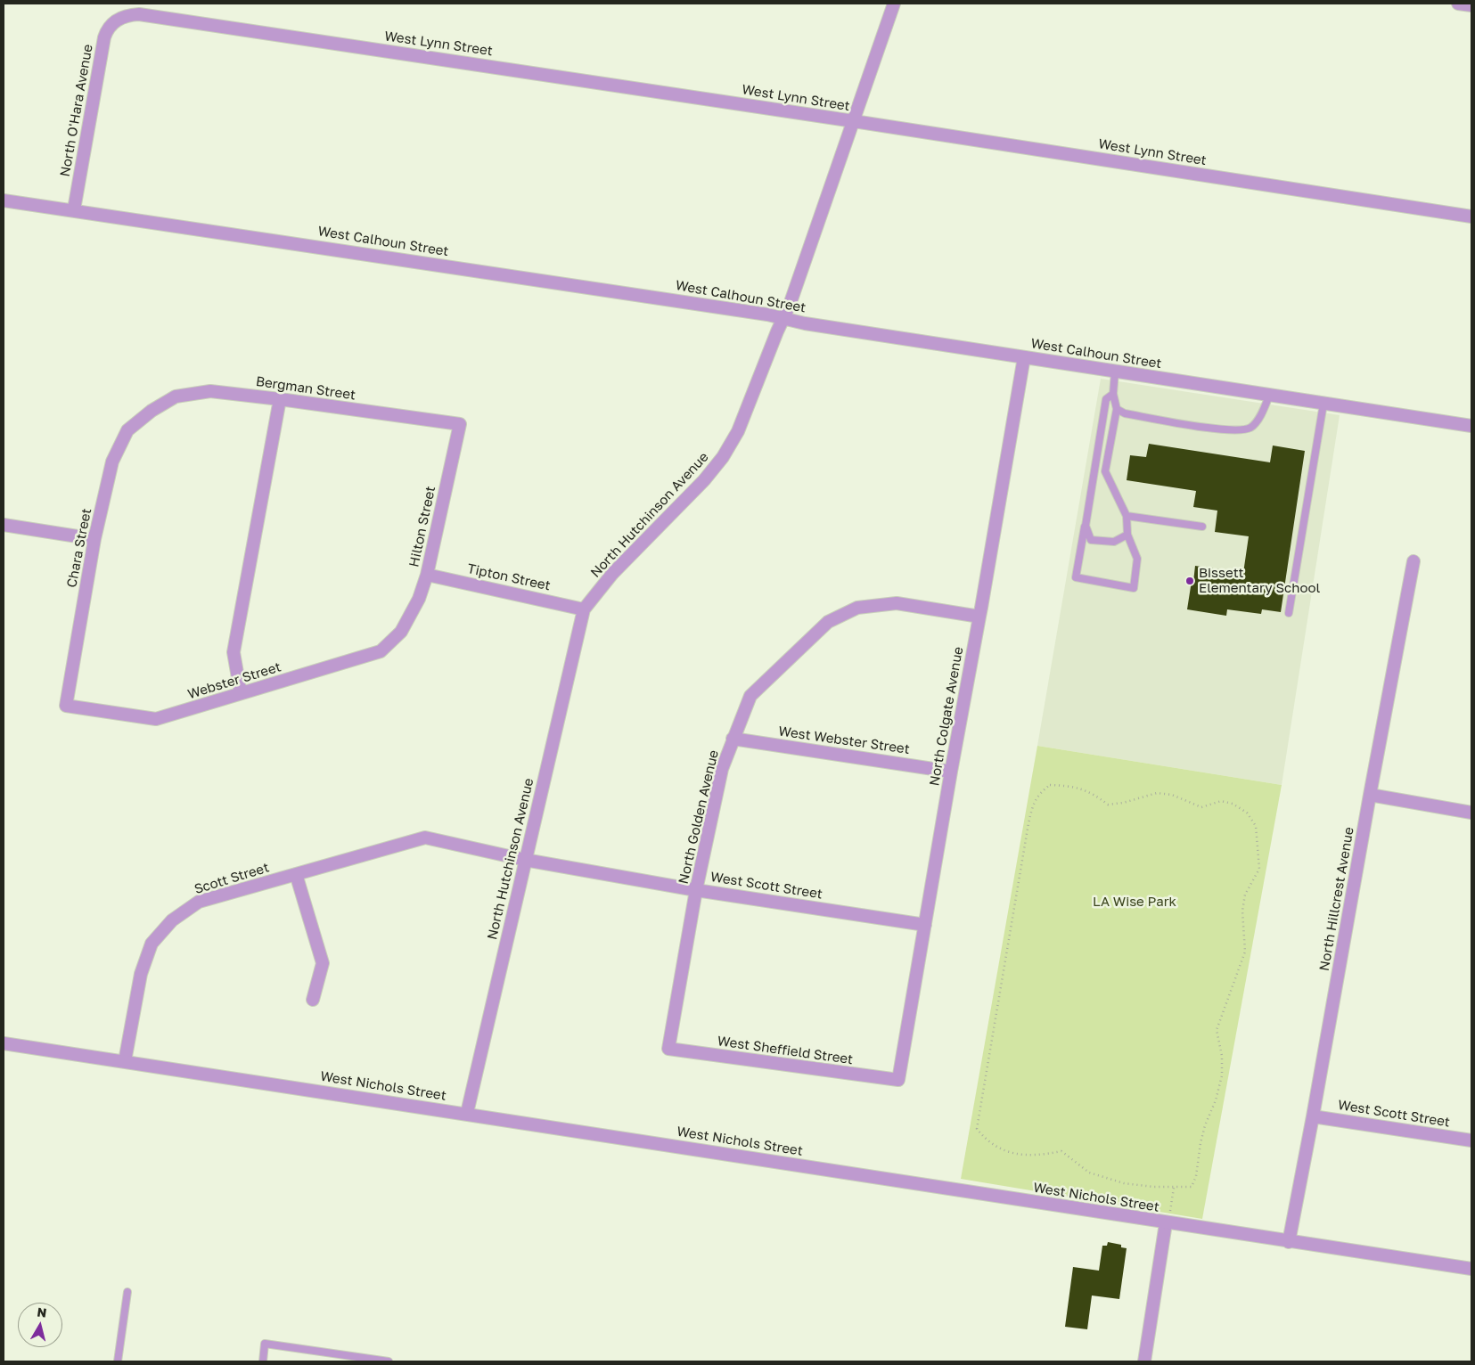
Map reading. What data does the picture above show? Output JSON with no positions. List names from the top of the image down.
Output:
{
  "streets": {
    "street": [
      "West Lynn Street",
      "North O'Hara Avenue",
      "West Calhoun Street",
      "Bergman Street",
      "North Hutchinson Avenue",
      "Hilton Street",
      "Chara Street",
      "Tipton Street",
      "Webster Street",
      "North Colgate Avenue",
      "West Webster Street",
      "North Golden Avenue",
      "Scott Street",
      "West Scott Street",
      "North Hillcrest Avenue",
      "West Sheffield Street",
      "West Nichols Street"
    ]
  },
  "crossings": [
    ["West Lynn Street", "North O'Hara Avenue"],
    ["West Lynn Street", "North Hutchinson Avenue"],
    ["North O'Hara Avenue", "West Calhoun Street"],
    ["West Calhoun Street", "North Hutchinson Avenue"],
    ["West Calhoun Street", "North Colgate Avenue"],
    ["Bergman Street", "Hilton Street"],
    ["Bergman Street", "Chara Street"],
    ["North Hutchinson Avenue", "Tipton Street"],
    ["North Hutchinson Avenue", "Scott Street"],
    ["North Hutchinson Avenue", "West Scott Street"],
    ["North Hutchinson Avenue", "West Nichols Street"],
    ["Hilton Street", "Tipton Street"],
    ["Hilton Street", "Webster Street"],
    ["Chara Street", "Webster Street"],
    ["North Colgate Avenue", "West Webster Street"],
    ["North Colgate Avenue", "North Golden Avenue"],
    ["North Colgate Avenue", "West Scott Street"],
    ["North Colgate Avenue", "West Sheffield Street"],
    ["West Webster Street", "North Golden Avenue"],
    ["North Golden Avenue", "West Scott Street"],
    ["North Golden Avenue", "West Sheffield Street"],
    ["Scott Street", "West Scott Street"],
    ["Scott Street", "West Nichols Street"],
    ["West Scott Street", "North Hillcrest Avenue"],
    ["North Hillcrest Avenue", "West Nichols Street"]
  ],
  "parks": ["LA Wise Park"],
  "places": ["Bissett Elementary School"],
  "north": "top"
}
